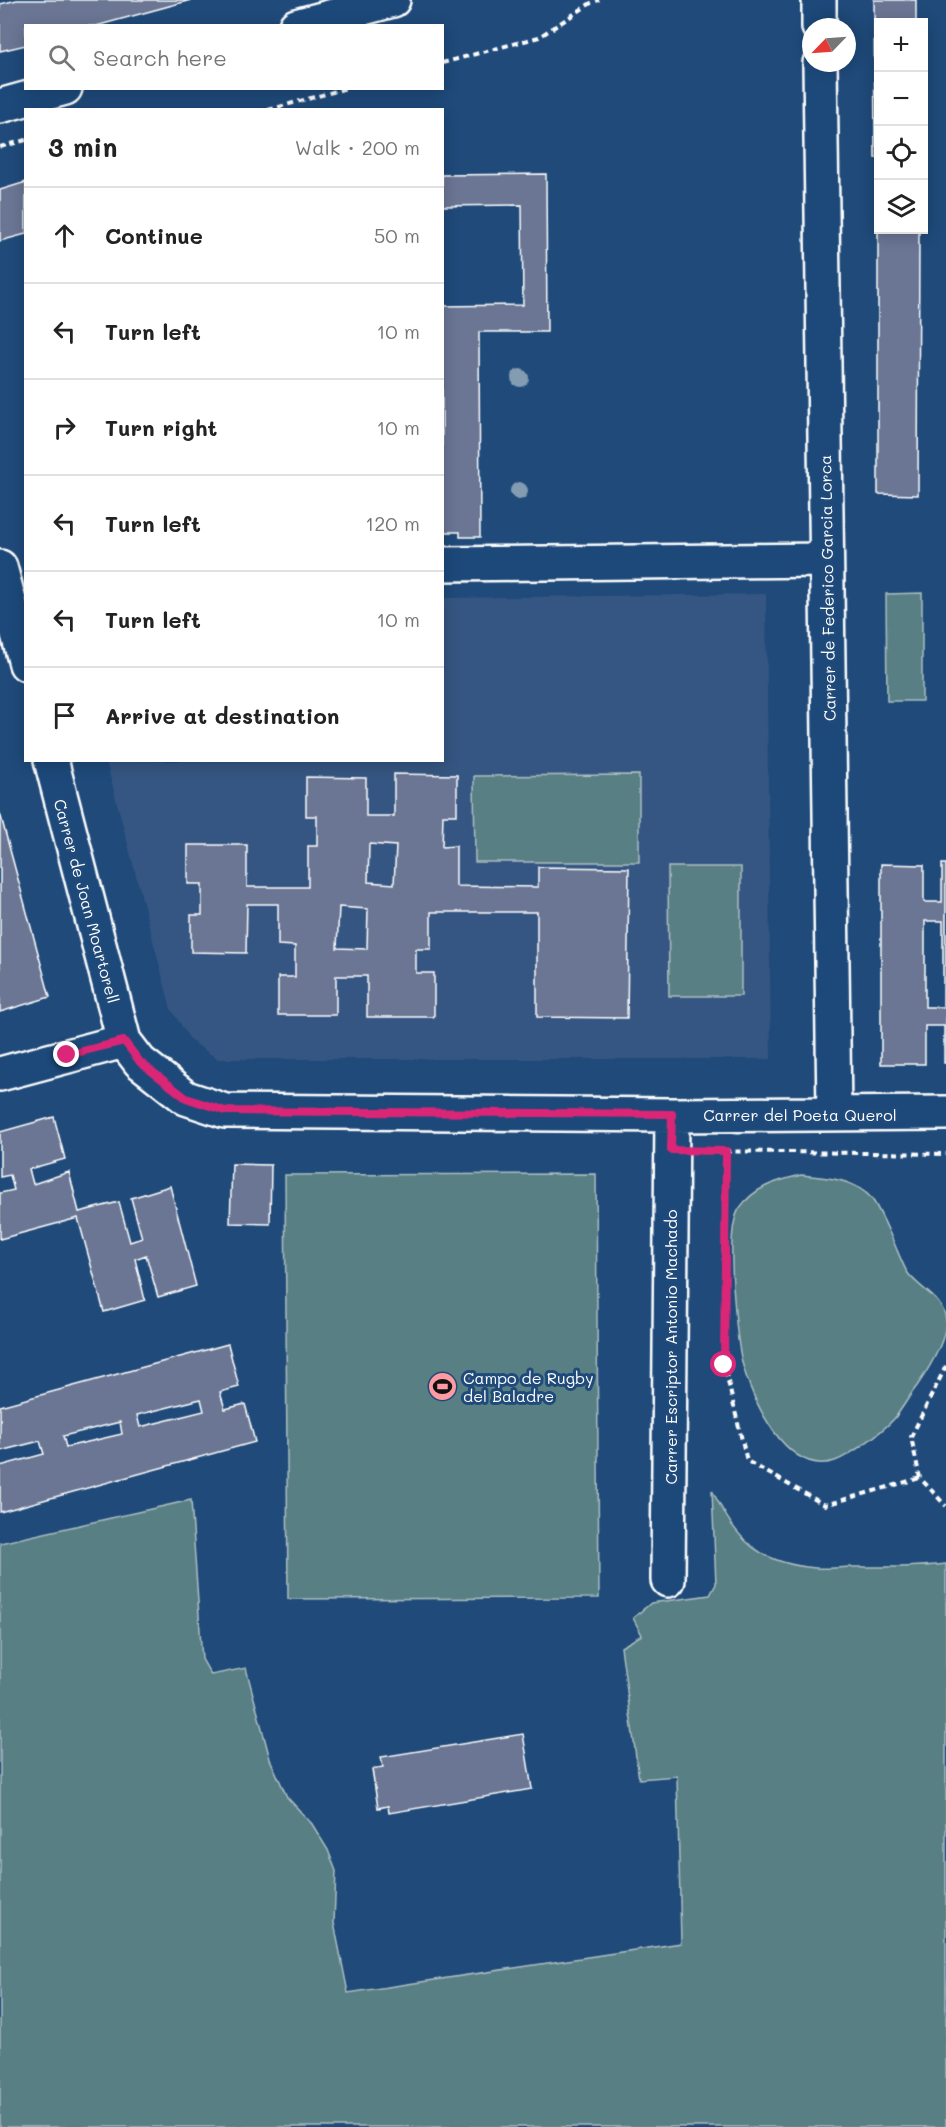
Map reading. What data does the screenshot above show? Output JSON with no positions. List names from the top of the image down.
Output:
{
  "streets": {
    "street": [
      "Carrer de Federico Garcia Lorca",
      "Carrer de Joan Moartorell",
      "Carrer del Poeta Querol",
      "Carrer Escriptor Antonio Machado"
    ]
  },
  "crossings": [
    ["Carrer de Federico Garcia Lorca", "Carrer del Poeta Querol"],
    ["Carrer de Joan Moartorell", "Carrer del Poeta Querol"],
    ["Carrer del Poeta Querol", "Carrer Escriptor Antonio Machado"]
  ],
  "places": {
    "sports": ["Campo de Rugby del Baladre"]
  },
  "north": "bottom left",
  "page": {
    "map_buttons": ["+", "−"],
    "search": "Search here",
    "heading": ["3 min", "Walk · 200 m"],
    "list": [
      ["Continue", "50 m"],
      ["Turn left", "10 m"],
      ["Turn right", "10 m"],
      ["Turn left", "120 m"],
      ["Turn left", "10 m"],
      "Arrive at destination"
    ]
  }
}
